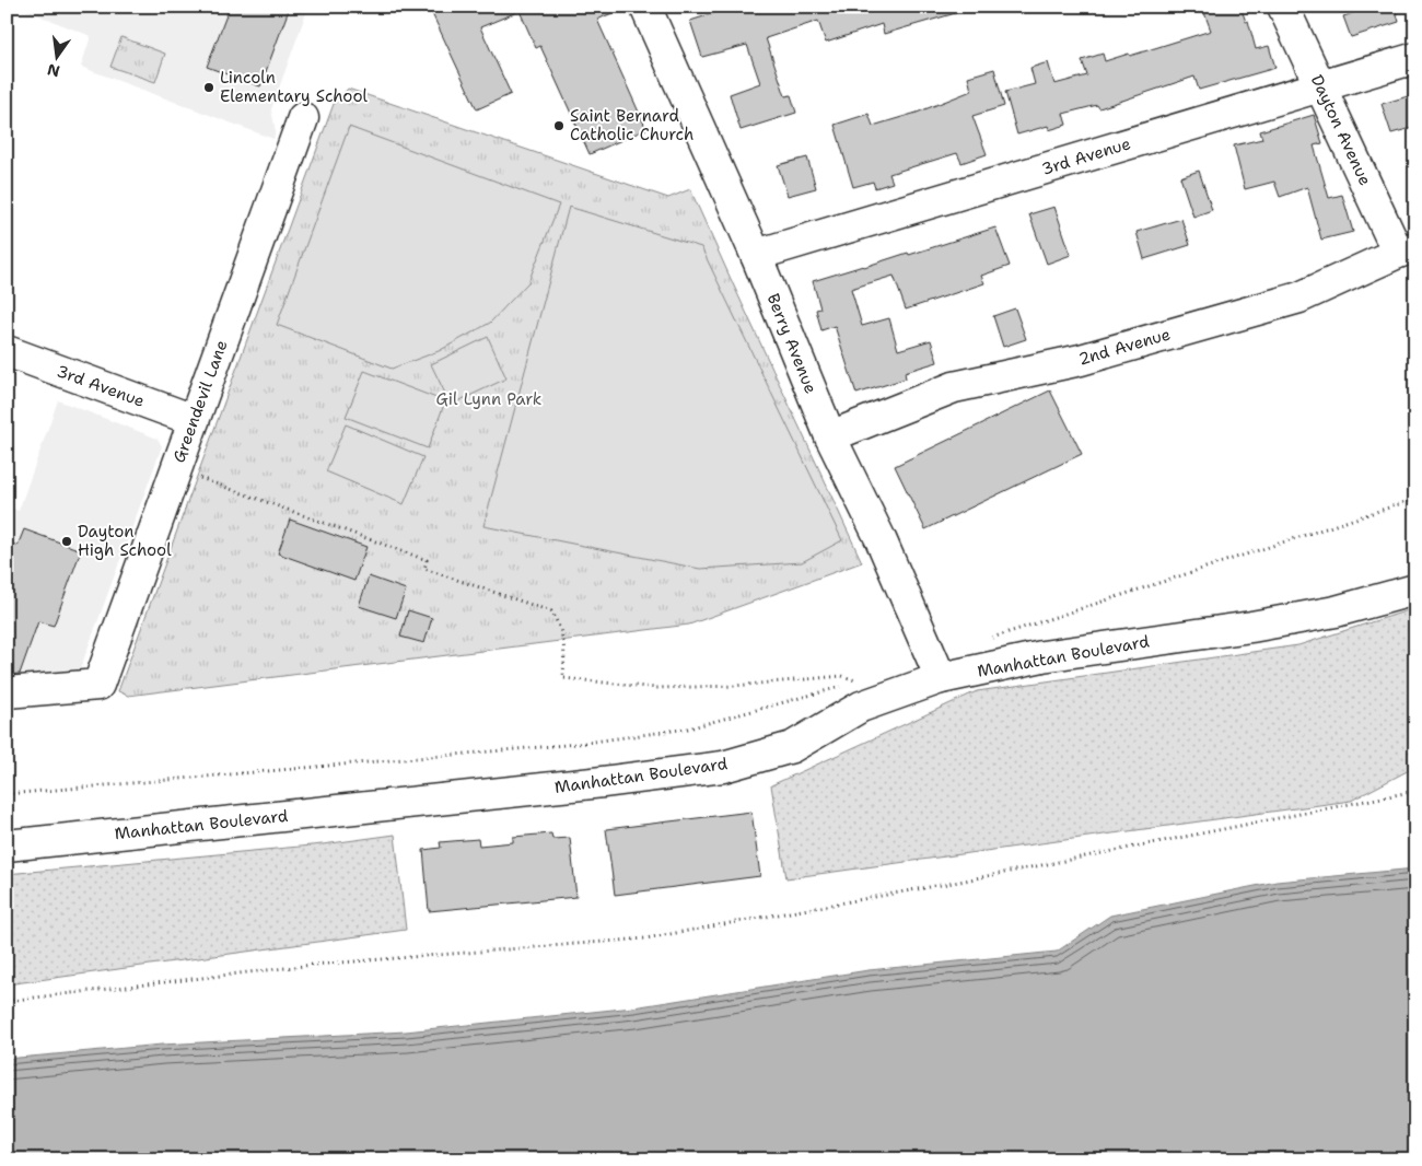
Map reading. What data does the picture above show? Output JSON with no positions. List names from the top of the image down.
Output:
{
  "streets": {
    "street": [
      "Dayton Avenue",
      "3rd Avenue",
      "Berry Avenue",
      "2nd Avenue",
      "Greendevil Lane",
      "Manhattan Boulevard"
    ]
  },
  "crossings": [
    ["Dayton Avenue", "3rd Avenue"],
    ["Dayton Avenue", "2nd Avenue"],
    ["3rd Avenue", "Berry Avenue"],
    ["3rd Avenue", "Greendevil Lane"],
    ["Berry Avenue", "2nd Avenue"],
    ["Berry Avenue", "Manhattan Boulevard"]
  ],
  "parks": ["Gil Lynn Park"],
  "places": ["Lincoln Elementary School", "Saint Bernard Catholic Church", "Dayton High School"],
  "north": "bottom"
}
